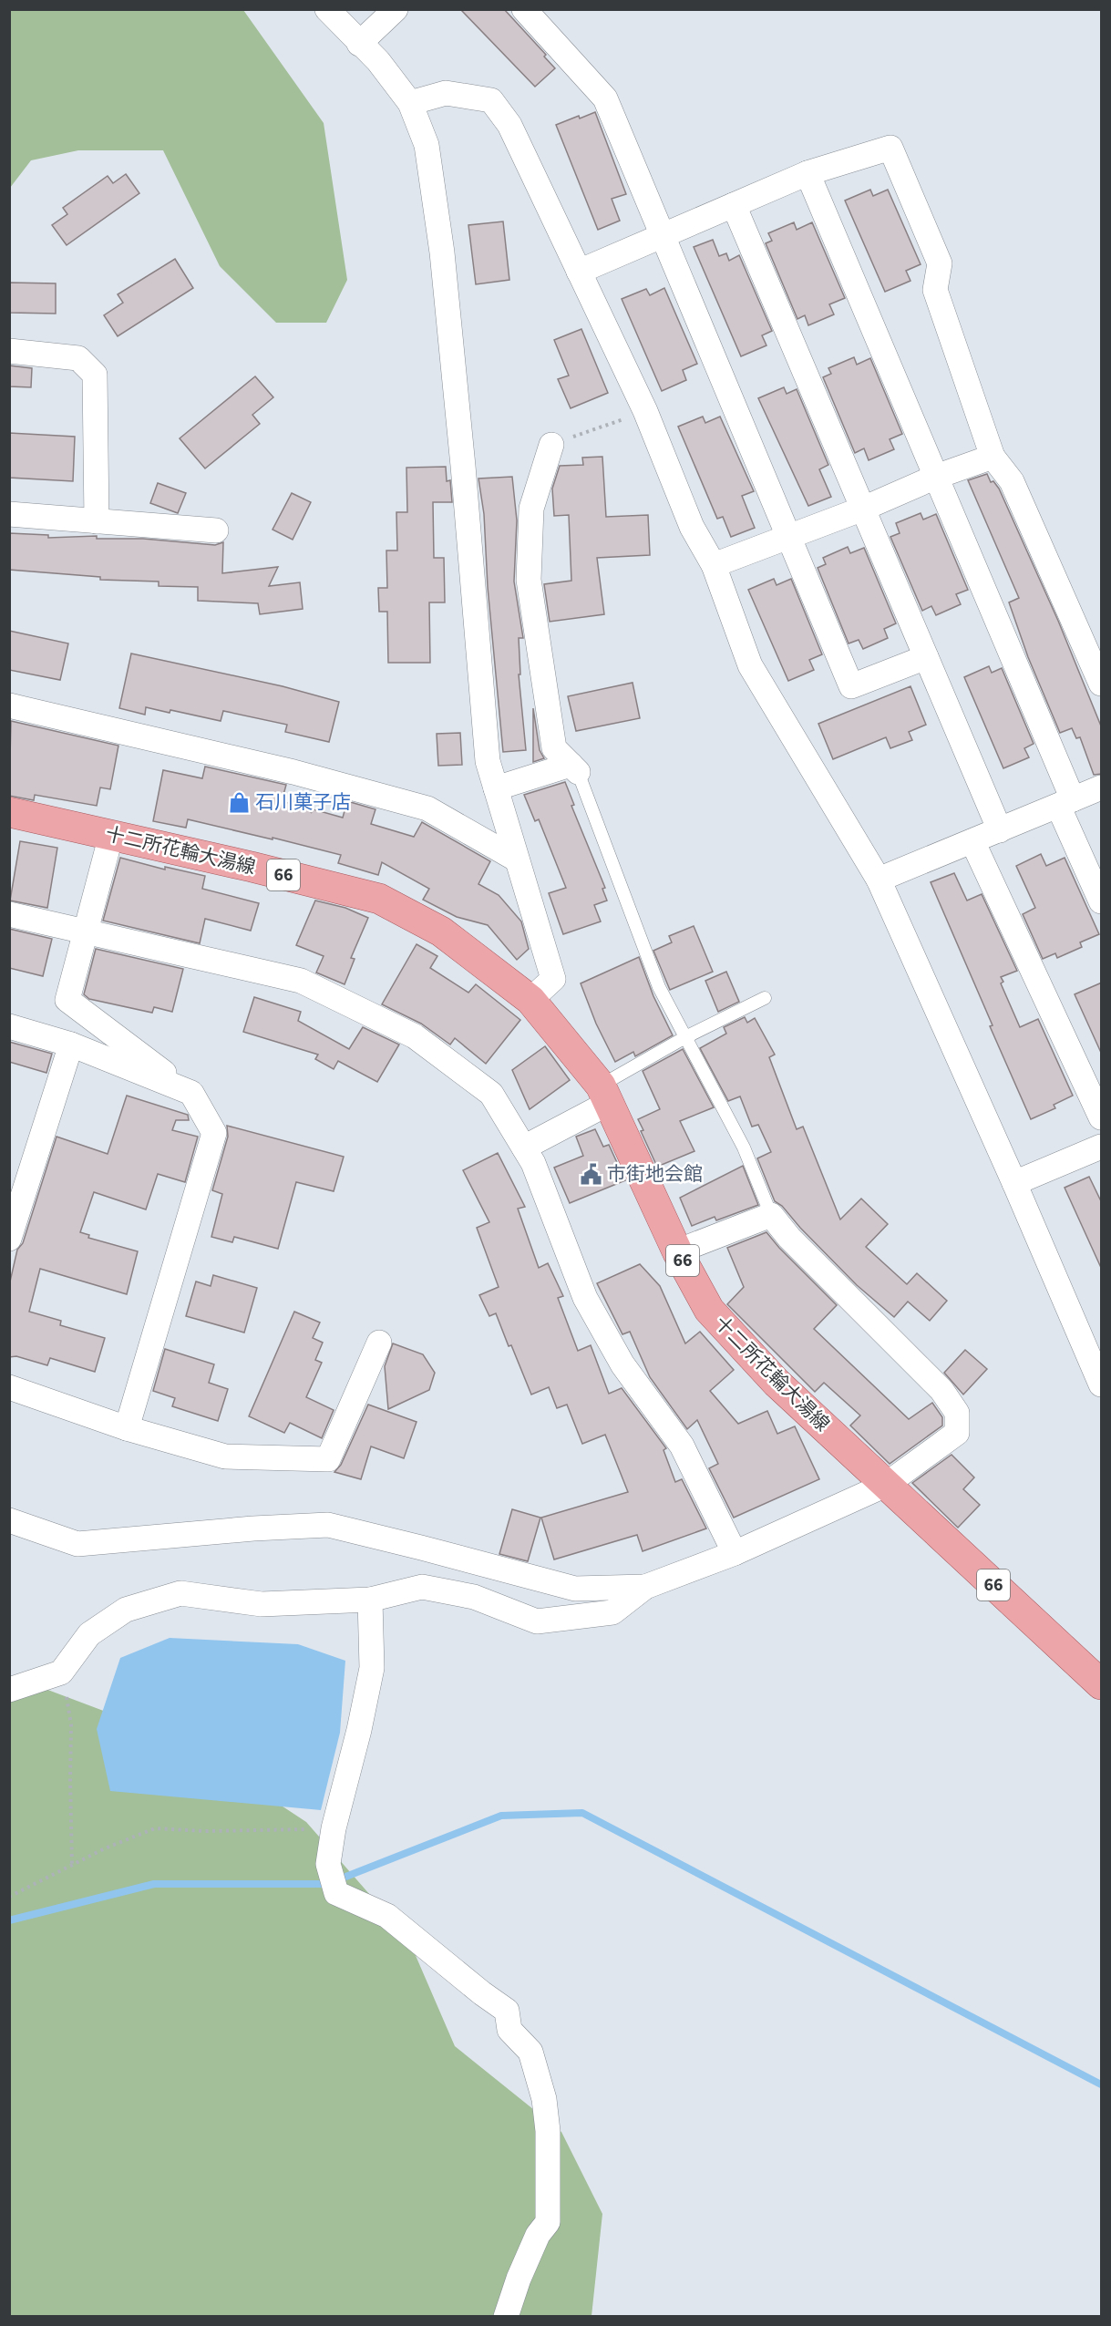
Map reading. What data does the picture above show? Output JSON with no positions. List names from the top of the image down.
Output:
{
  "streets": {
    "main road": ["十二所花輪大湯線", "66"]
  },
  "places": {
    "shop": ["石川菓子店"],
    "public building": ["市街地会館"]
  }
}
